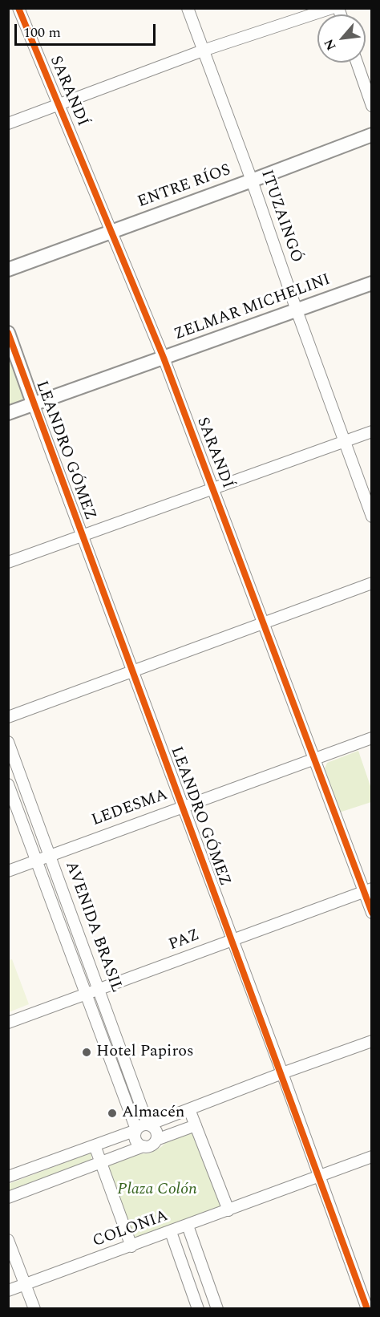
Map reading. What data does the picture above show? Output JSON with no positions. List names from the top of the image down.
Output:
{
  "streets": {
    "street": [
      "SARANDÍ",
      "ENTRE RÍOS",
      "ITUZAINGÓ",
      "ZELMAR MICHELINI",
      "LEANDRO GÓMEZ",
      "LEDESMA",
      "AVENIDA BRASIL",
      "PAZ",
      "COLONIA"
    ]
  },
  "crossings": [
    ["SARANDÍ", "ENTRE RÍOS"],
    ["SARANDÍ", "ZELMAR MICHELINI"],
    ["SARANDÍ", "LEDESMA"],
    ["SARANDÍ", "PAZ"],
    ["ENTRE RÍOS", "ITUZAINGÓ"],
    ["ITUZAINGÓ", "ZELMAR MICHELINI"],
    ["ZELMAR MICHELINI", "LEANDRO GÓMEZ"],
    ["LEANDRO GÓMEZ", "LEDESMA"],
    ["LEANDRO GÓMEZ", "PAZ"],
    ["LEANDRO GÓMEZ", "COLONIA"],
    ["LEDESMA", "AVENIDA BRASIL"],
    ["AVENIDA BRASIL", "PAZ"]
  ],
  "parks": ["Plaza Colón"],
  "places": ["Hotel Papiros", "Almacén"],
  "scale_bar": "100 m",
  "north": "bottom left"
}
